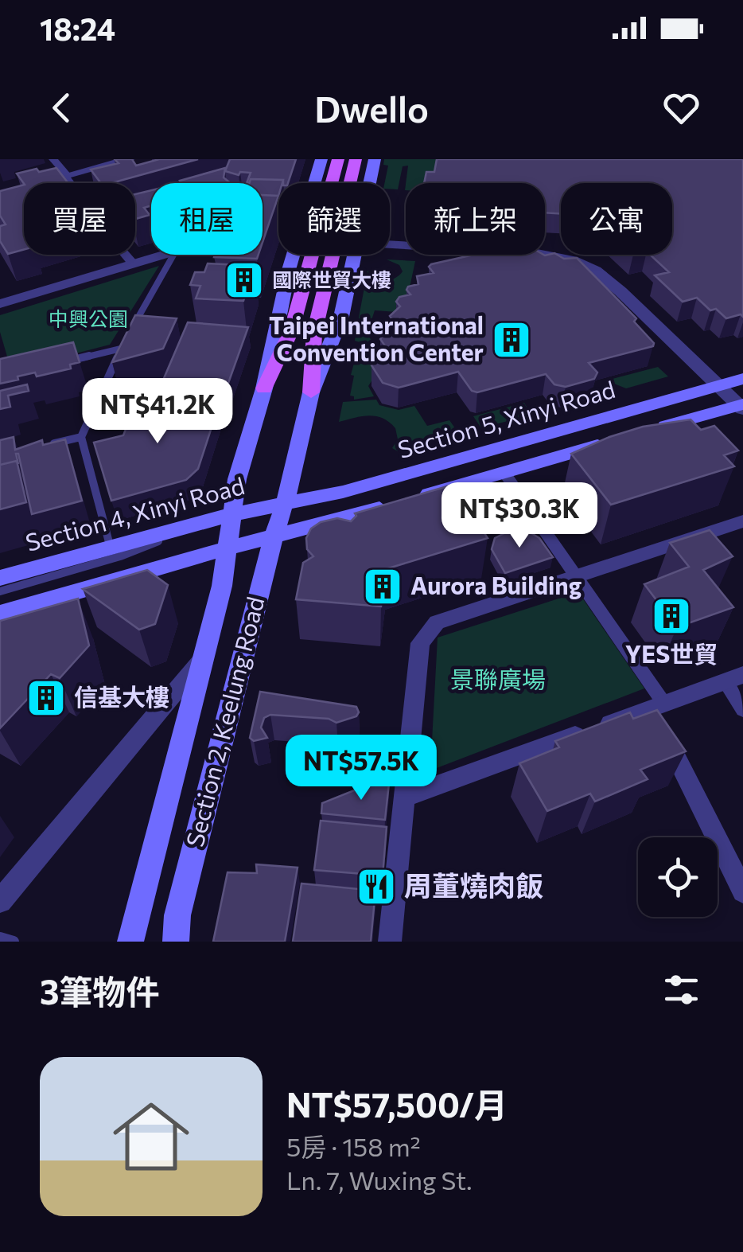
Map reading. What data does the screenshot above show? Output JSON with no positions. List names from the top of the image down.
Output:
{
  "streets": {
    "main road": ["Section 5, Xinyi Road", "Section 4, Xinyi Road", "Section 2, Keelung Road"]
  },
  "crossings": [
    ["Section 5, Xinyi Road", "Section 4, Xinyi Road"],
    ["Section 5, Xinyi Road", "Section 2, Keelung Road"],
    ["Section 4, Xinyi Road", "Section 2, Keelung Road"]
  ],
  "parks": ["中興公園", "景聯廣場"],
  "places": {
    "building": [
      "國際世貿大樓",
      "Taipei International Convention Center",
      "Aurora Building",
      "YES世貿",
      "信基大樓"
    ],
    "restaurant": ["周董燒肉飯"]
  },
  "page": {
    "status": "18:24",
    "header": "Dwello",
    "chip": [
      "買屋",
      "租屋",
      "篩選",
      "新上架",
      "公寓"
    ],
    "price": ["NT$41.2K", "NT$30.3K", "NT$57.5K"],
    "heading": "3筆物件",
    "list": [
      {
        "name": "NT$57,500/月",
        "note": "5房 · 158 m² · Ln. 7, Wuxing St."
      }
    ]
  }
}
